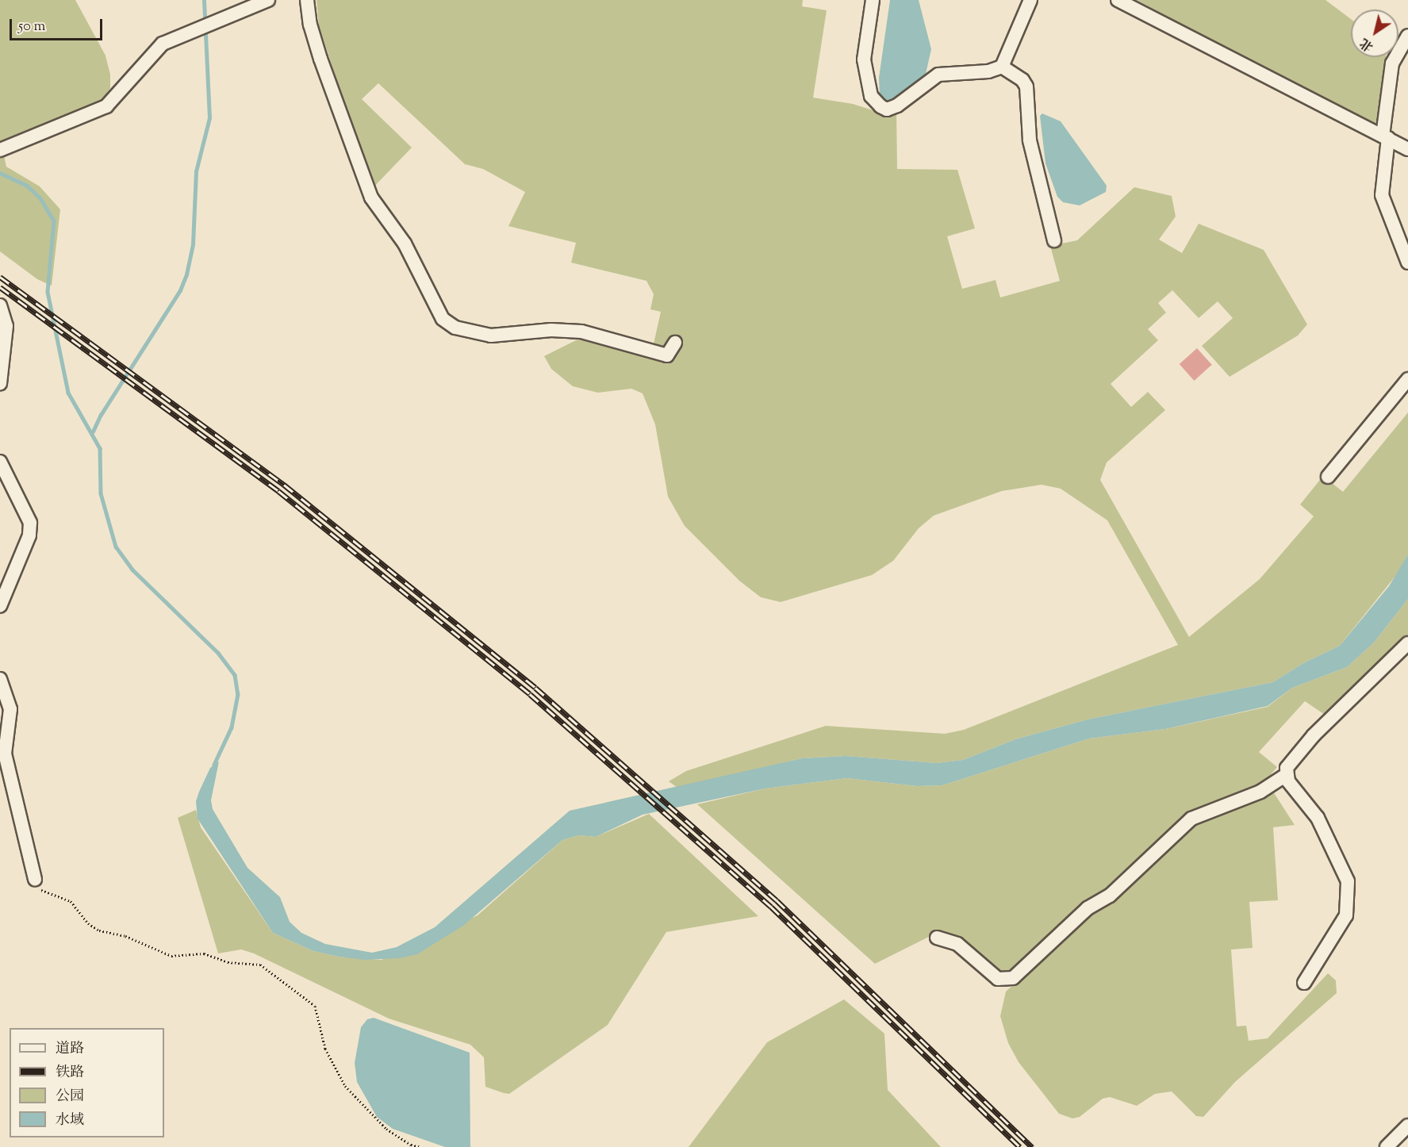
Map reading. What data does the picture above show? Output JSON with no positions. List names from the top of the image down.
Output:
{
  "legend": [
    "道路",
    "铁路",
    "公园",
    "水域"
  ],
  "scale_bar": "50 m",
  "north": "bottom left"
}
